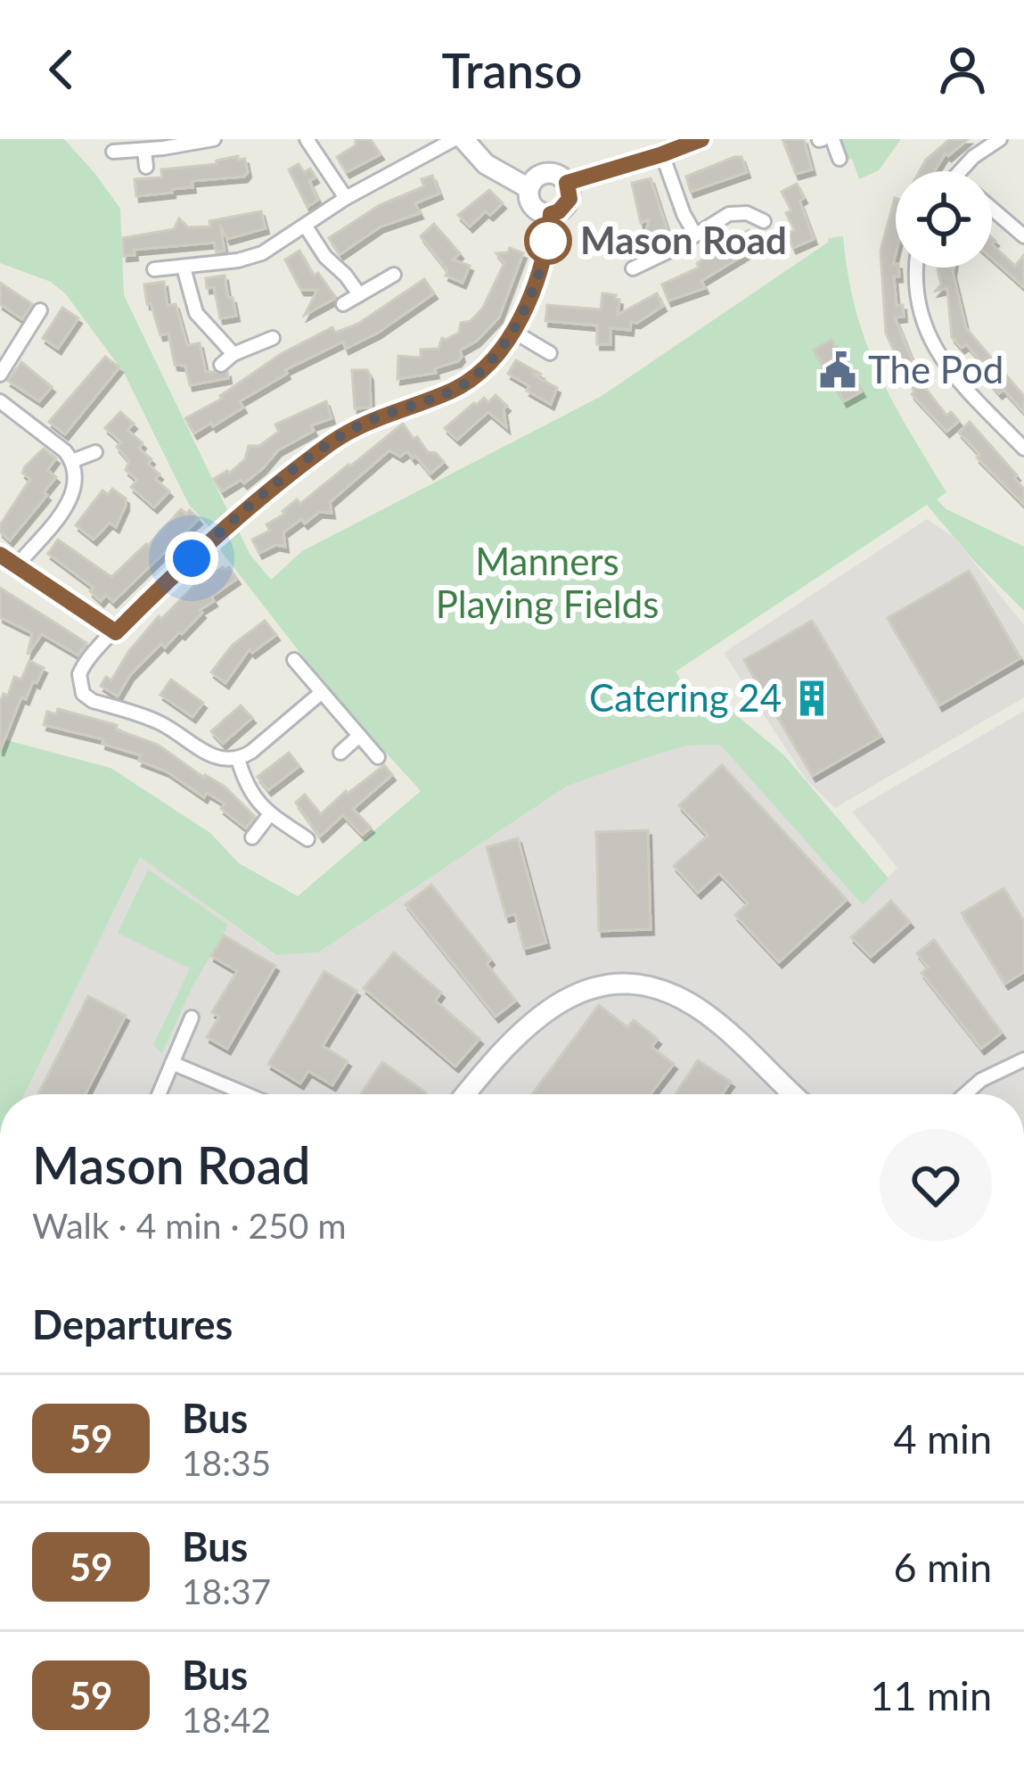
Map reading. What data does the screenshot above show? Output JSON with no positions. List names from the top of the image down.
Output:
{
  "parks": ["Manners Playing Fields"],
  "places": {
    "other": ["Mason Road"],
    "public building": ["The Pod"],
    "building": ["Catering 24"]
  },
  "lines": ["bus line 59"],
  "page": {
    "header": "Transo",
    "heading": [
      ["Mason Road", "Walk · 4 min · 250 m"],
      "Departures"
    ],
    "list": [
      {
        "mark": "59",
        "name": "Bus",
        "note": "18:35",
        "value": "4 min"
      },
      {
        "mark": "59",
        "name": "Bus",
        "note": "18:37",
        "value": "6 min"
      },
      {
        "mark": "59",
        "name": "Bus",
        "note": "18:42",
        "value": "11 min"
      }
    ]
  }
}
